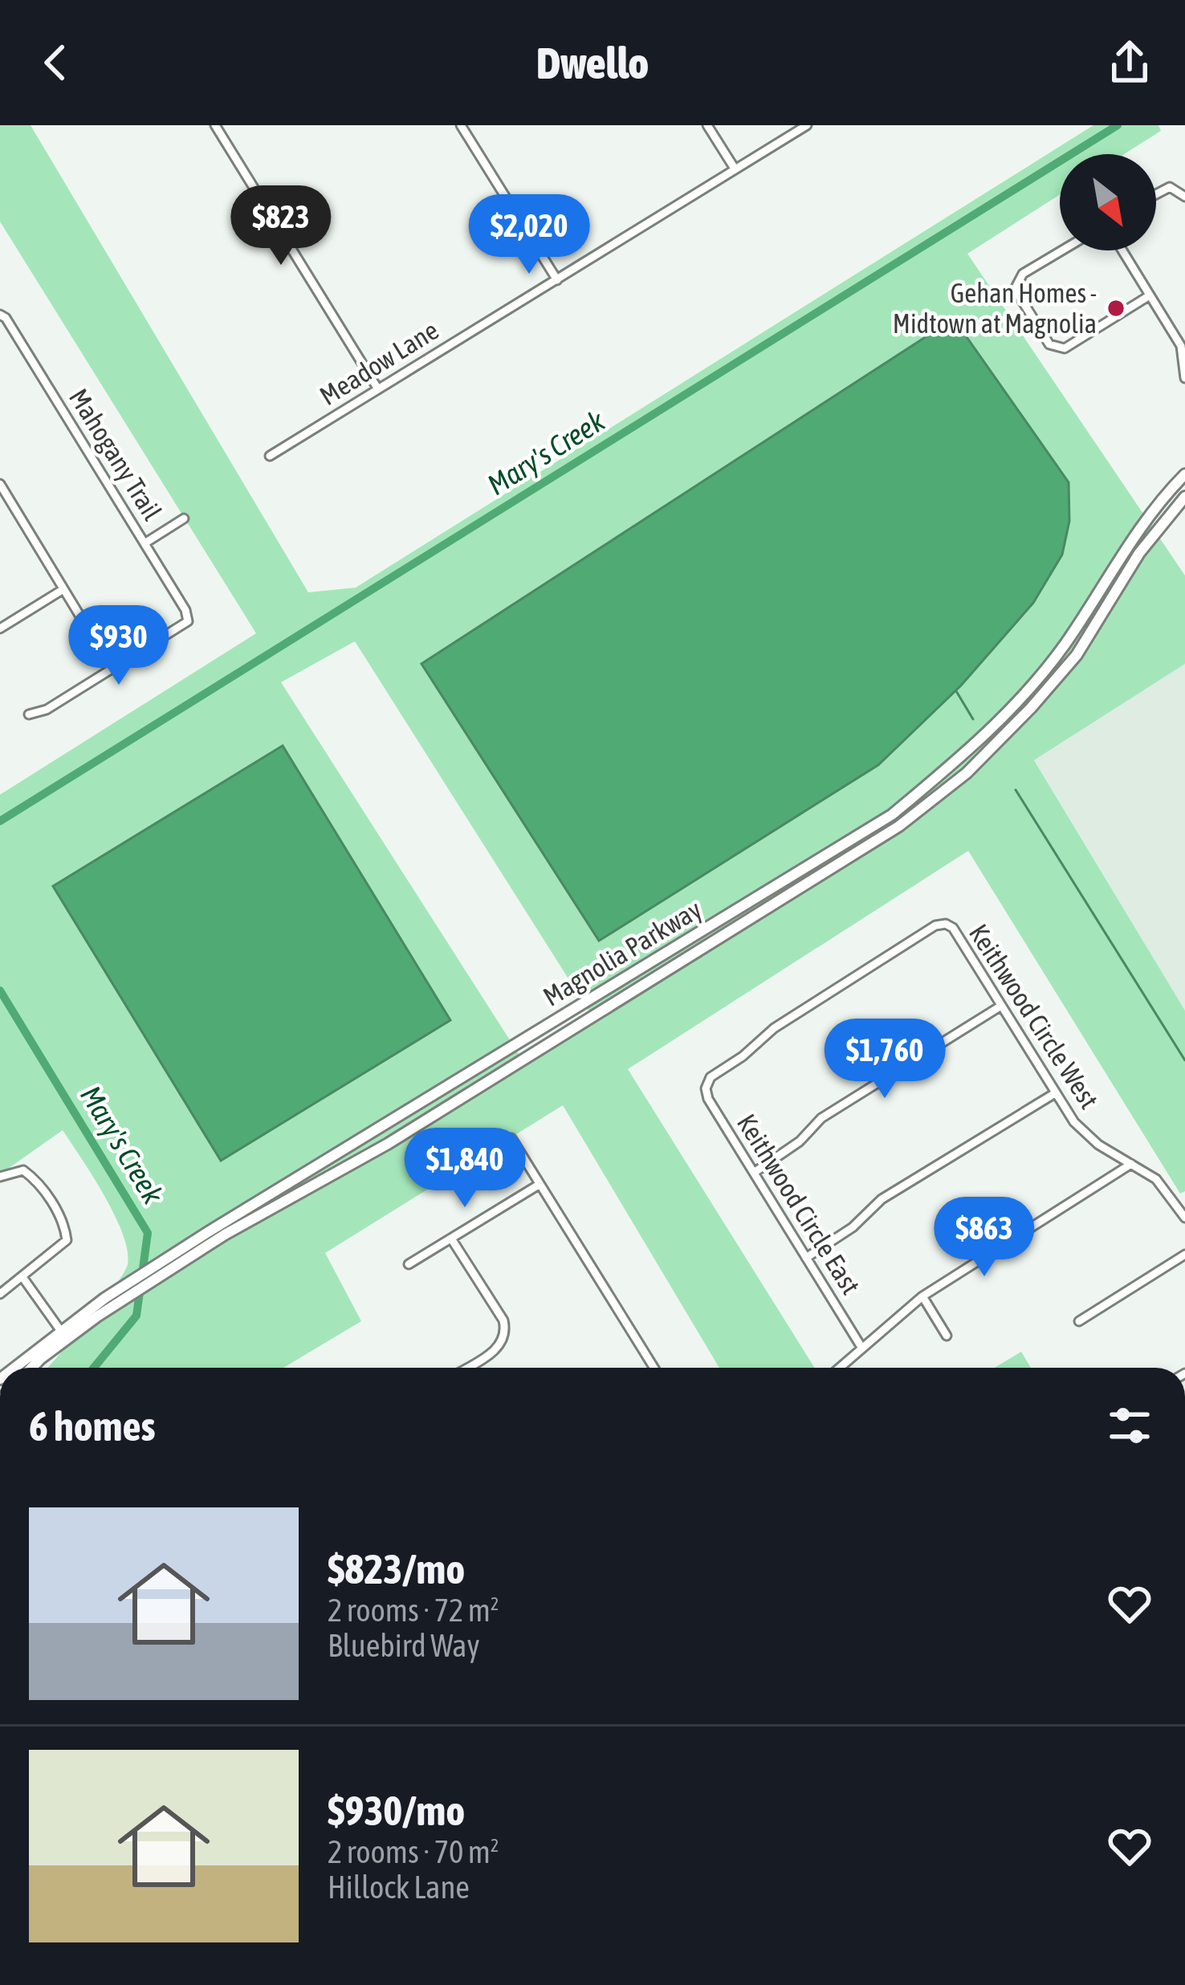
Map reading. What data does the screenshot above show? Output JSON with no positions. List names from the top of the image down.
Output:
{
  "streets": {
    "street": [
      "Meadow Lane",
      "Mahogany Trail",
      "Magnolia Parkway",
      "Keithwood Circle West",
      "Keithwood Circle East"
    ]
  },
  "crossings": [
    ["Keithwood Circle West", "Keithwood Circle East"]
  ],
  "water": ["Mary's Creek"],
  "places": ["Gehan Homes - Midtown at Magnolia"],
  "north": "bottom right",
  "page": {
    "header": "Dwello",
    "price": [
      "$823",
      "$2,020",
      "$930",
      "$1,760",
      "$1,840",
      "$863"
    ],
    "heading": "6 homes",
    "list": [
      {
        "name": "$823/mo",
        "note": "2 rooms · 72 m² · Bluebird Way"
      },
      {
        "name": "$930/mo",
        "note": "2 rooms · 70 m² · Hillock Lane"
      }
    ]
  }
}
